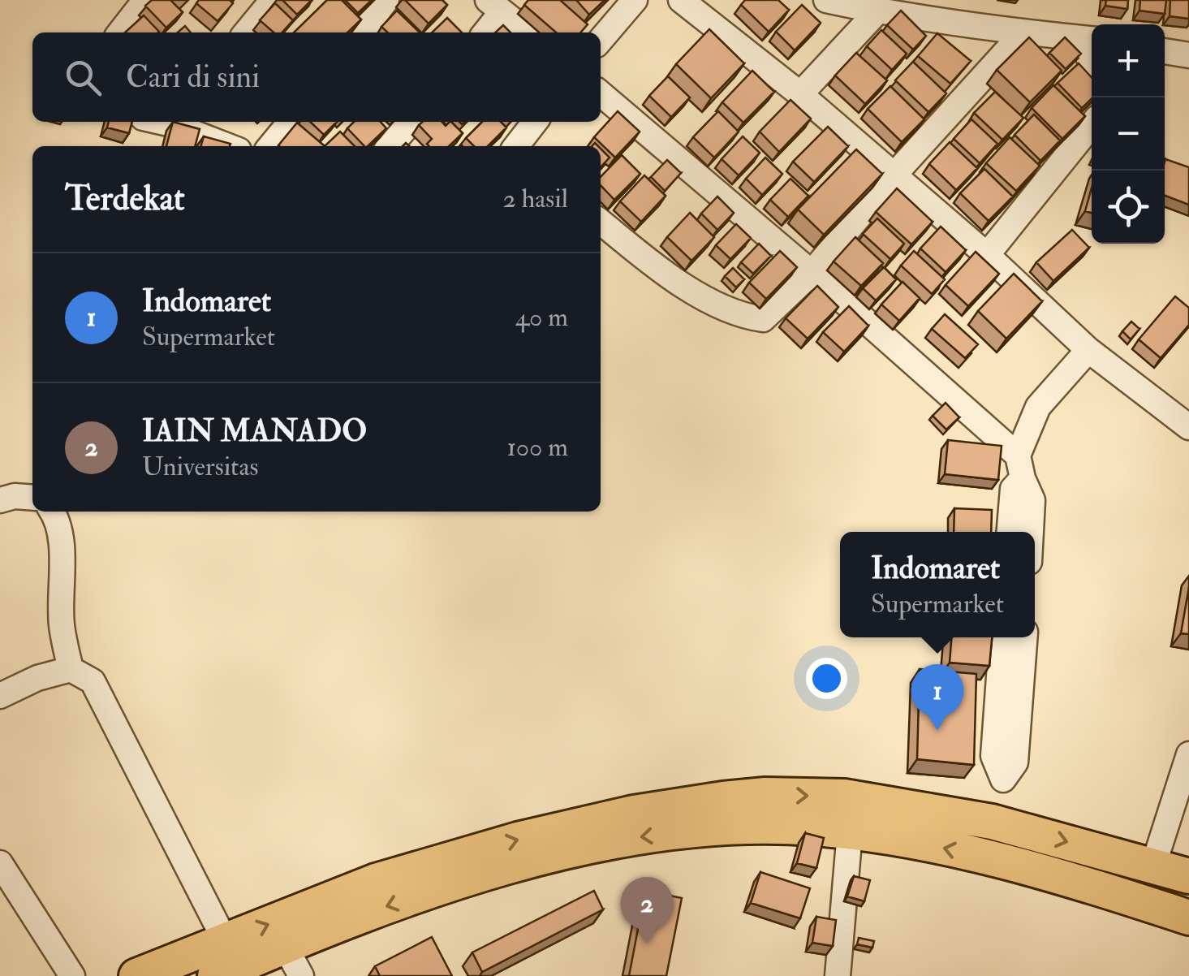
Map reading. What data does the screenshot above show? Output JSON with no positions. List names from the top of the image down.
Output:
{
  "page": {
    "map_buttons": ["+", "−"],
    "search": "Cari di sini",
    "heading": ["Terdekat", "2 hasil"],
    "list": [
      {
        "mark": "1",
        "name": "Indomaret",
        "note": "Supermarket",
        "value": "40 m"
      },
      {
        "mark": "2",
        "name": "IAIN MANADO",
        "note": "Universitas",
        "value": "100 m"
      }
    ],
    "popup": ["Indomaret", "Supermarket"],
    "pins": ["1", "2"]
  }
}
